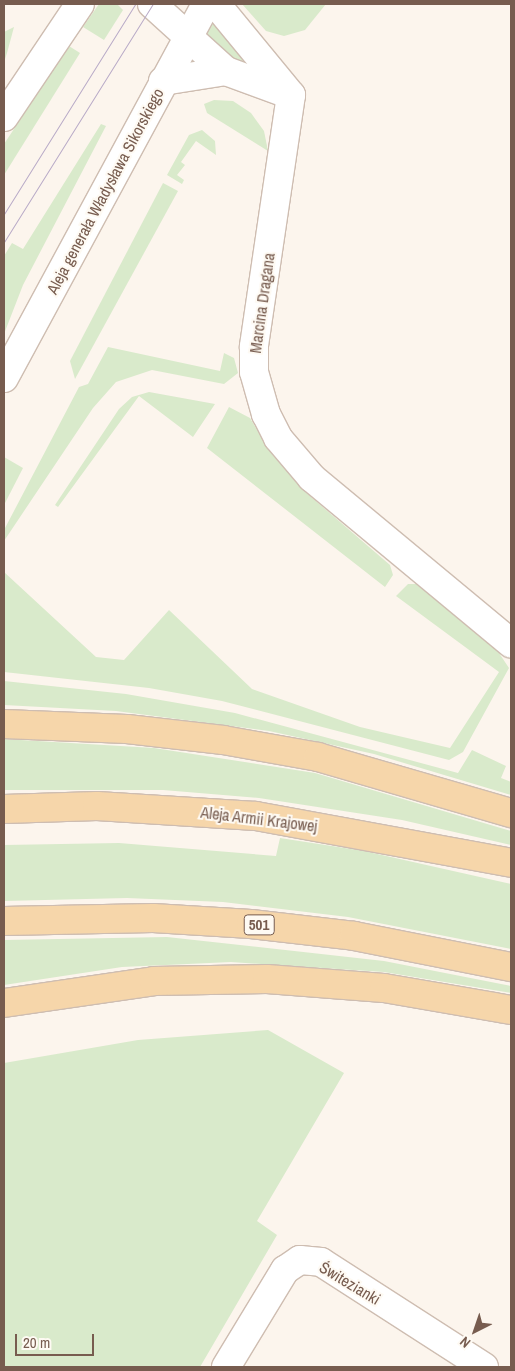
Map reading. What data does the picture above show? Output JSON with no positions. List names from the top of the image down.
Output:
{
  "streets": {
    "main road": ["Aleja Armii Krajowej", "501"],
    "street": ["Aleja generała Władysława Sikorskiego", "Marcina Dragana", "Świtezianki"]
  },
  "scale_bar": "20 m",
  "north": "bottom left"
}
